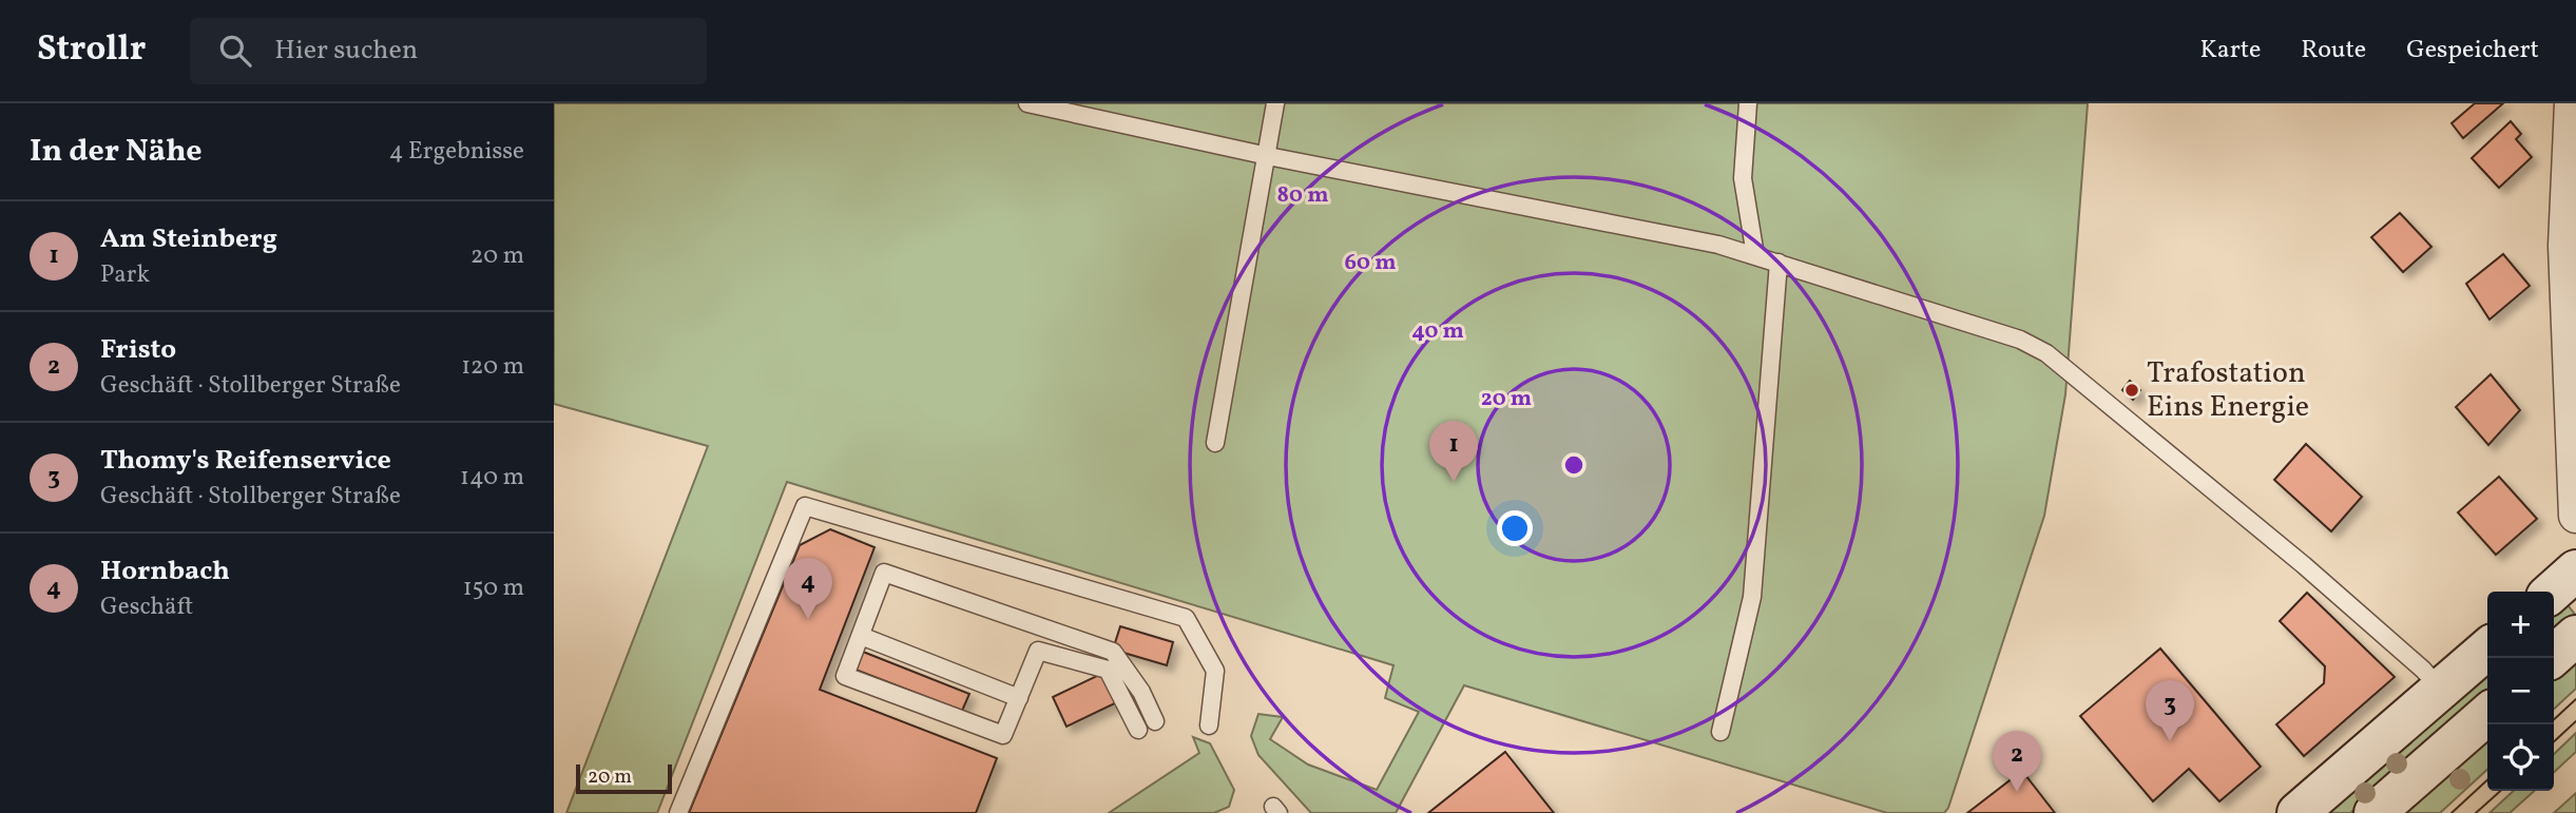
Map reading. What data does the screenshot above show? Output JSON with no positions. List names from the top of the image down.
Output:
{
  "places": ["Trafostation Eins Energie"],
  "scale_bar": "20 m",
  "page": {
    "header": "Strollr",
    "search": "Hier suchen",
    "nav": ["Karte", "Route", "Gespeichert"],
    "heading": ["In der Nähe", "4 Ergebnisse"],
    "list": [
      {
        "mark": "1",
        "name": "Am Steinberg",
        "note": "Park",
        "value": "20 m"
      },
      {
        "mark": "2",
        "name": "Fristo",
        "note": "Geschäft · Stollberger Straße",
        "value": "120 m"
      },
      {
        "mark": "3",
        "name": "Thomy's Reifenservice",
        "note": "Geschäft · Stollberger Straße",
        "value": "140 m"
      },
      {
        "mark": "4",
        "name": "Hornbach",
        "note": "Geschäft",
        "value": "150 m"
      }
    ],
    "pins": [
      "1",
      "4",
      "3",
      "2"
    ],
    "map_buttons": ["+", "−"],
    "scale": "20 m"
  },
  "rings": [
    "80 m",
    "60 m",
    "40 m",
    "20 m"
  ]
}
